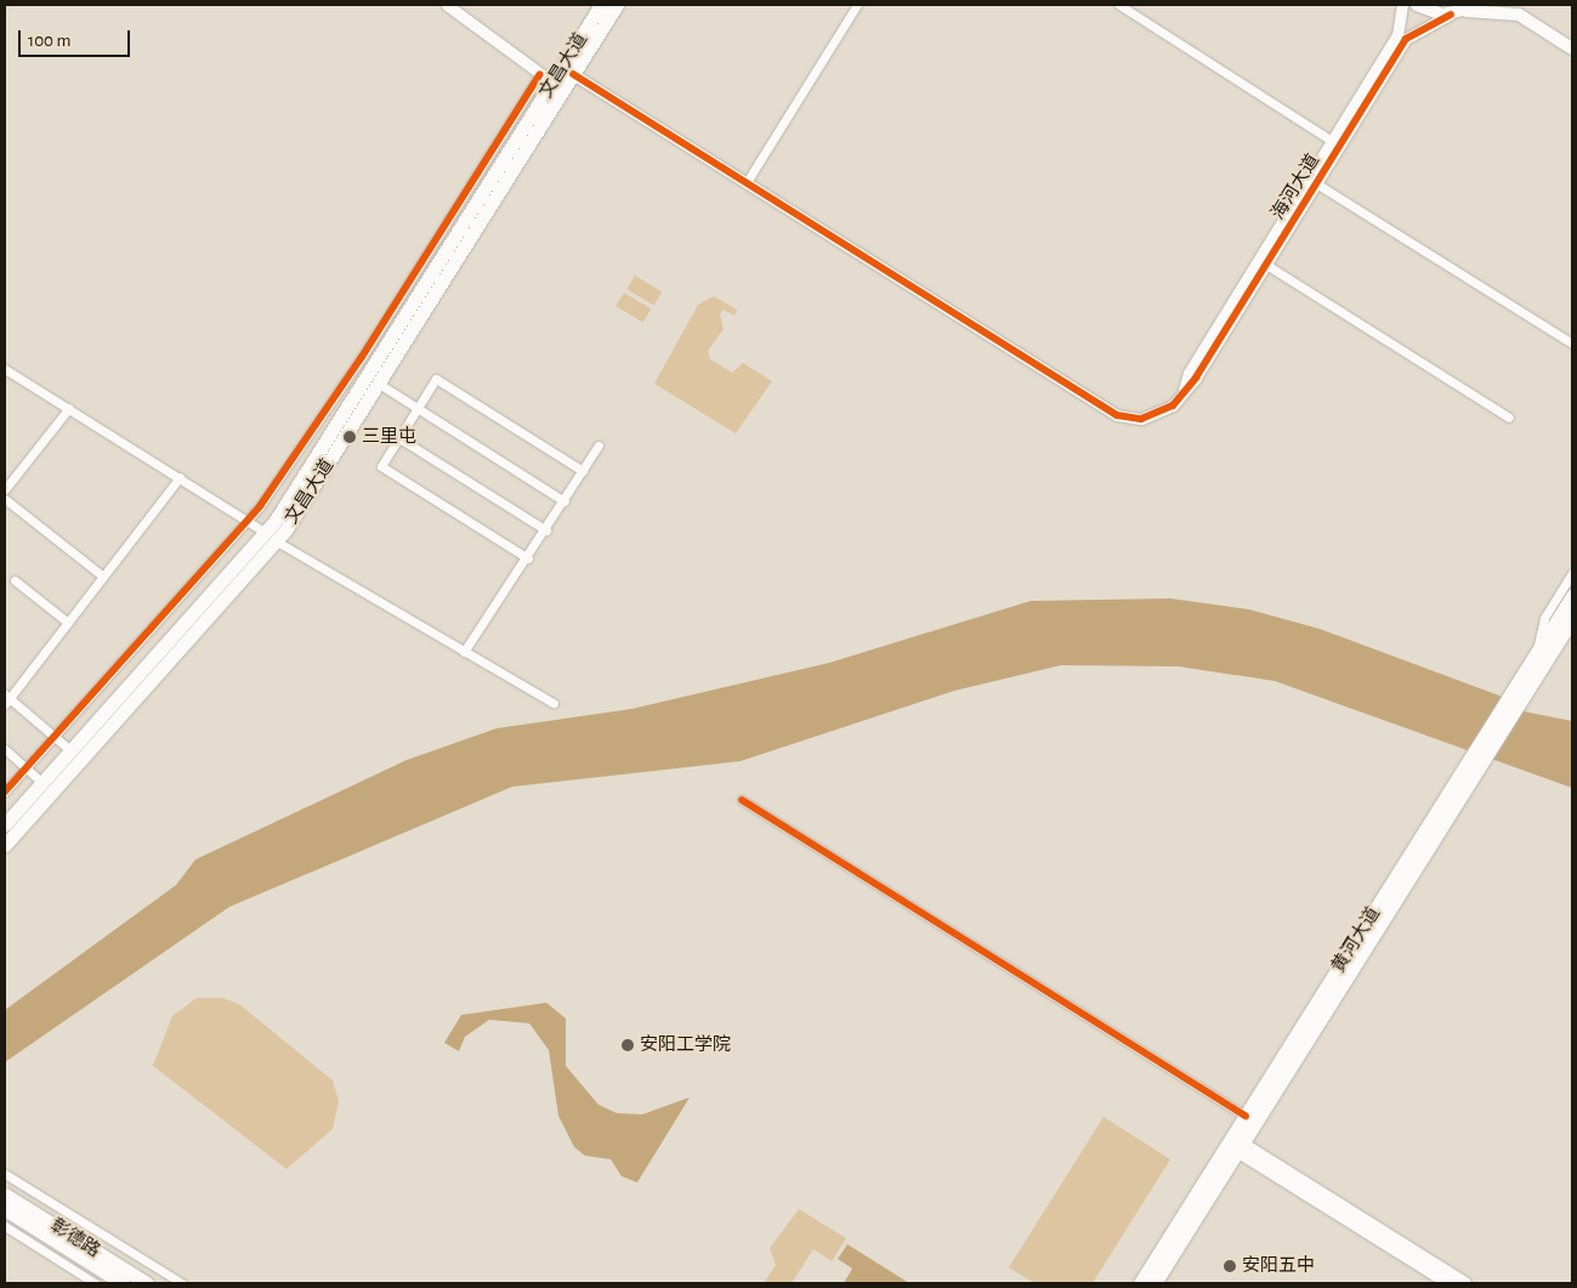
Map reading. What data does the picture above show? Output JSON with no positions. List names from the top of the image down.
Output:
{
  "streets": {
    "main road": ["文昌大道", "黄河大道", "彰德路"],
    "street": ["海河大道"]
  },
  "places": ["三里屯", "安阳工学院", "安阳五中"],
  "scale_bar": "100 m"
}
